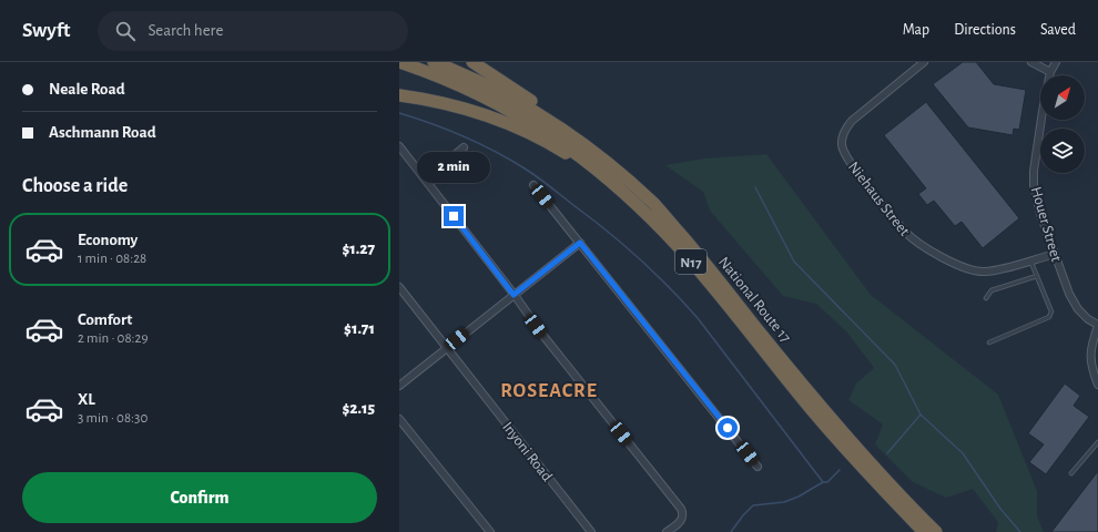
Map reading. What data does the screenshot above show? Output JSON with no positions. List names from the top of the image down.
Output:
{
  "streets": {
    "highway": ["N17", "National Route 17"],
    "street": ["Niehaus Street", "Houer Street", "Inyoni Road"]
  },
  "crossings": [
    ["Niehaus Street", "Houer Street"]
  ],
  "districts": ["ROSEACRE"],
  "north": "top right",
  "page": {
    "header": "Swyft",
    "search": "Search here",
    "nav": ["Map", "Directions", "Saved"],
    "banner": ["Neale Road", "Aschmann Road"],
    "bubble": "2 min",
    "heading": "Choose a ride",
    "list": [
      {
        "name": "Economy",
        "note": "1 min · 08:28",
        "value": "$1.27"
      },
      {
        "name": "Comfort",
        "note": "2 min · 08:29",
        "value": "$1.71"
      },
      {
        "name": "XL",
        "note": "3 min · 08:30",
        "value": "$2.15"
      }
    ],
    "buttons": "Confirm"
  }
}
